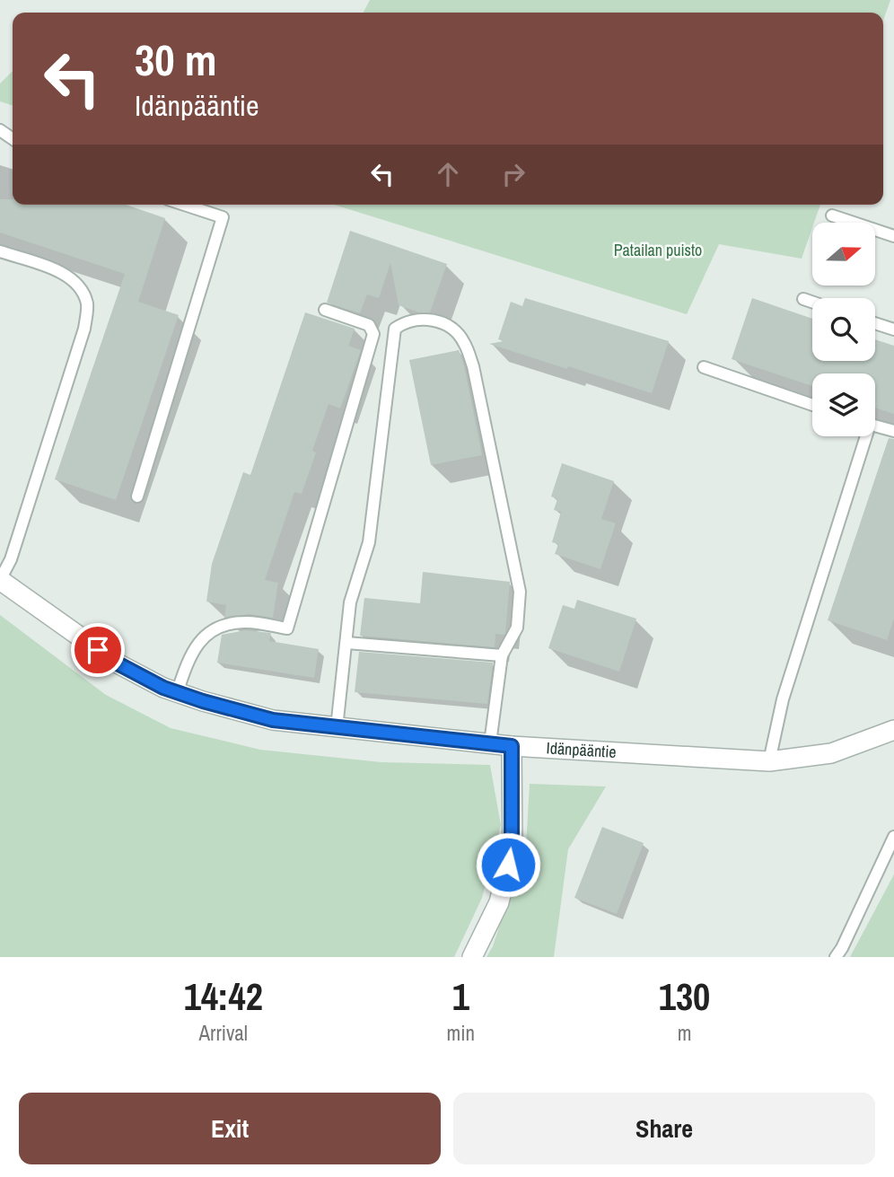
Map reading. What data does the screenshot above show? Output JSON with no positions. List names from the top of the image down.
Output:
{
  "streets": {
    "street": ["Idänpääntie"]
  },
  "parks": ["Patailan puisto"],
  "north": "right",
  "page": {
    "turn": ["30 m", "Idänpääntie"],
    "eta": [
      "14:42",
      "Arrival",
      "1",
      "min",
      "130",
      "m"
    ],
    "buttons": ["Exit", "Share"]
  }
}
